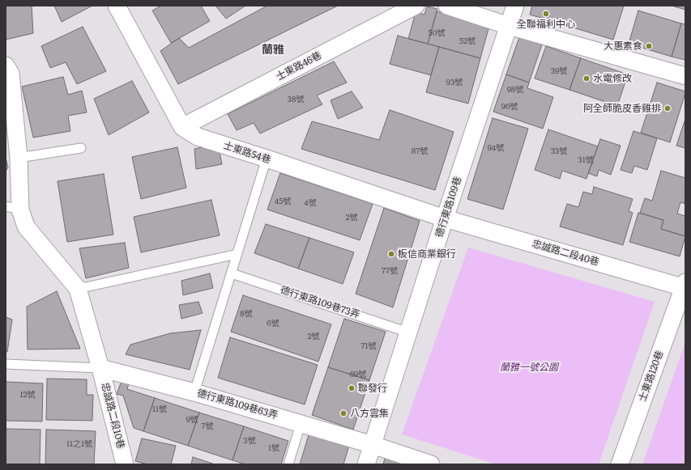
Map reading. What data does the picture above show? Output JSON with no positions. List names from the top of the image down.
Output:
{
  "streets": {
    "street": [
      "士東路46巷",
      "士東路54巷",
      "德行東路109巷",
      "忠誠路二段40巷",
      "士東路120巷",
      "德行東路109巷63弄",
      "忠誠路二段10巷"
    ],
    "lane": ["德行東路109巷73弄"]
  },
  "crossings": [
    ["士東路46巷", "士東路54巷"],
    ["士東路54巷", "德行東路109巷"],
    ["士東路54巷", "忠誠路二段40巷"],
    ["德行東路109巷", "忠誠路二段40巷"],
    ["德行東路109巷", "德行東路109巷73弄"],
    ["德行東路109巷", "德行東路109巷63弄"],
    ["忠誠路二段40巷", "士東路120巷"],
    ["德行東路109巷63弄", "忠誠路二段10巷"]
  ],
  "districts": ["蘭雅"],
  "parks": ["蘭雅一號公園"],
  "places": [
    "全聯福利中心",
    "大惠素食",
    "水電修改",
    "阿全師脆皮香雞排",
    "板信商業銀行",
    "聯發行",
    "八方雲集"
  ],
  "house_numbers": [
    "50號",
    "52號",
    "39號",
    "93號",
    "98號",
    "38號",
    "96號",
    "94號",
    "87號",
    "33號",
    "31號",
    "45號",
    "4號",
    "2號",
    "77號",
    "8號",
    "6號",
    "2號",
    "71號",
    "69號",
    "12號",
    "11號",
    "9號",
    "7號",
    "3號",
    "11之1號",
    "1號"
  ]
}
